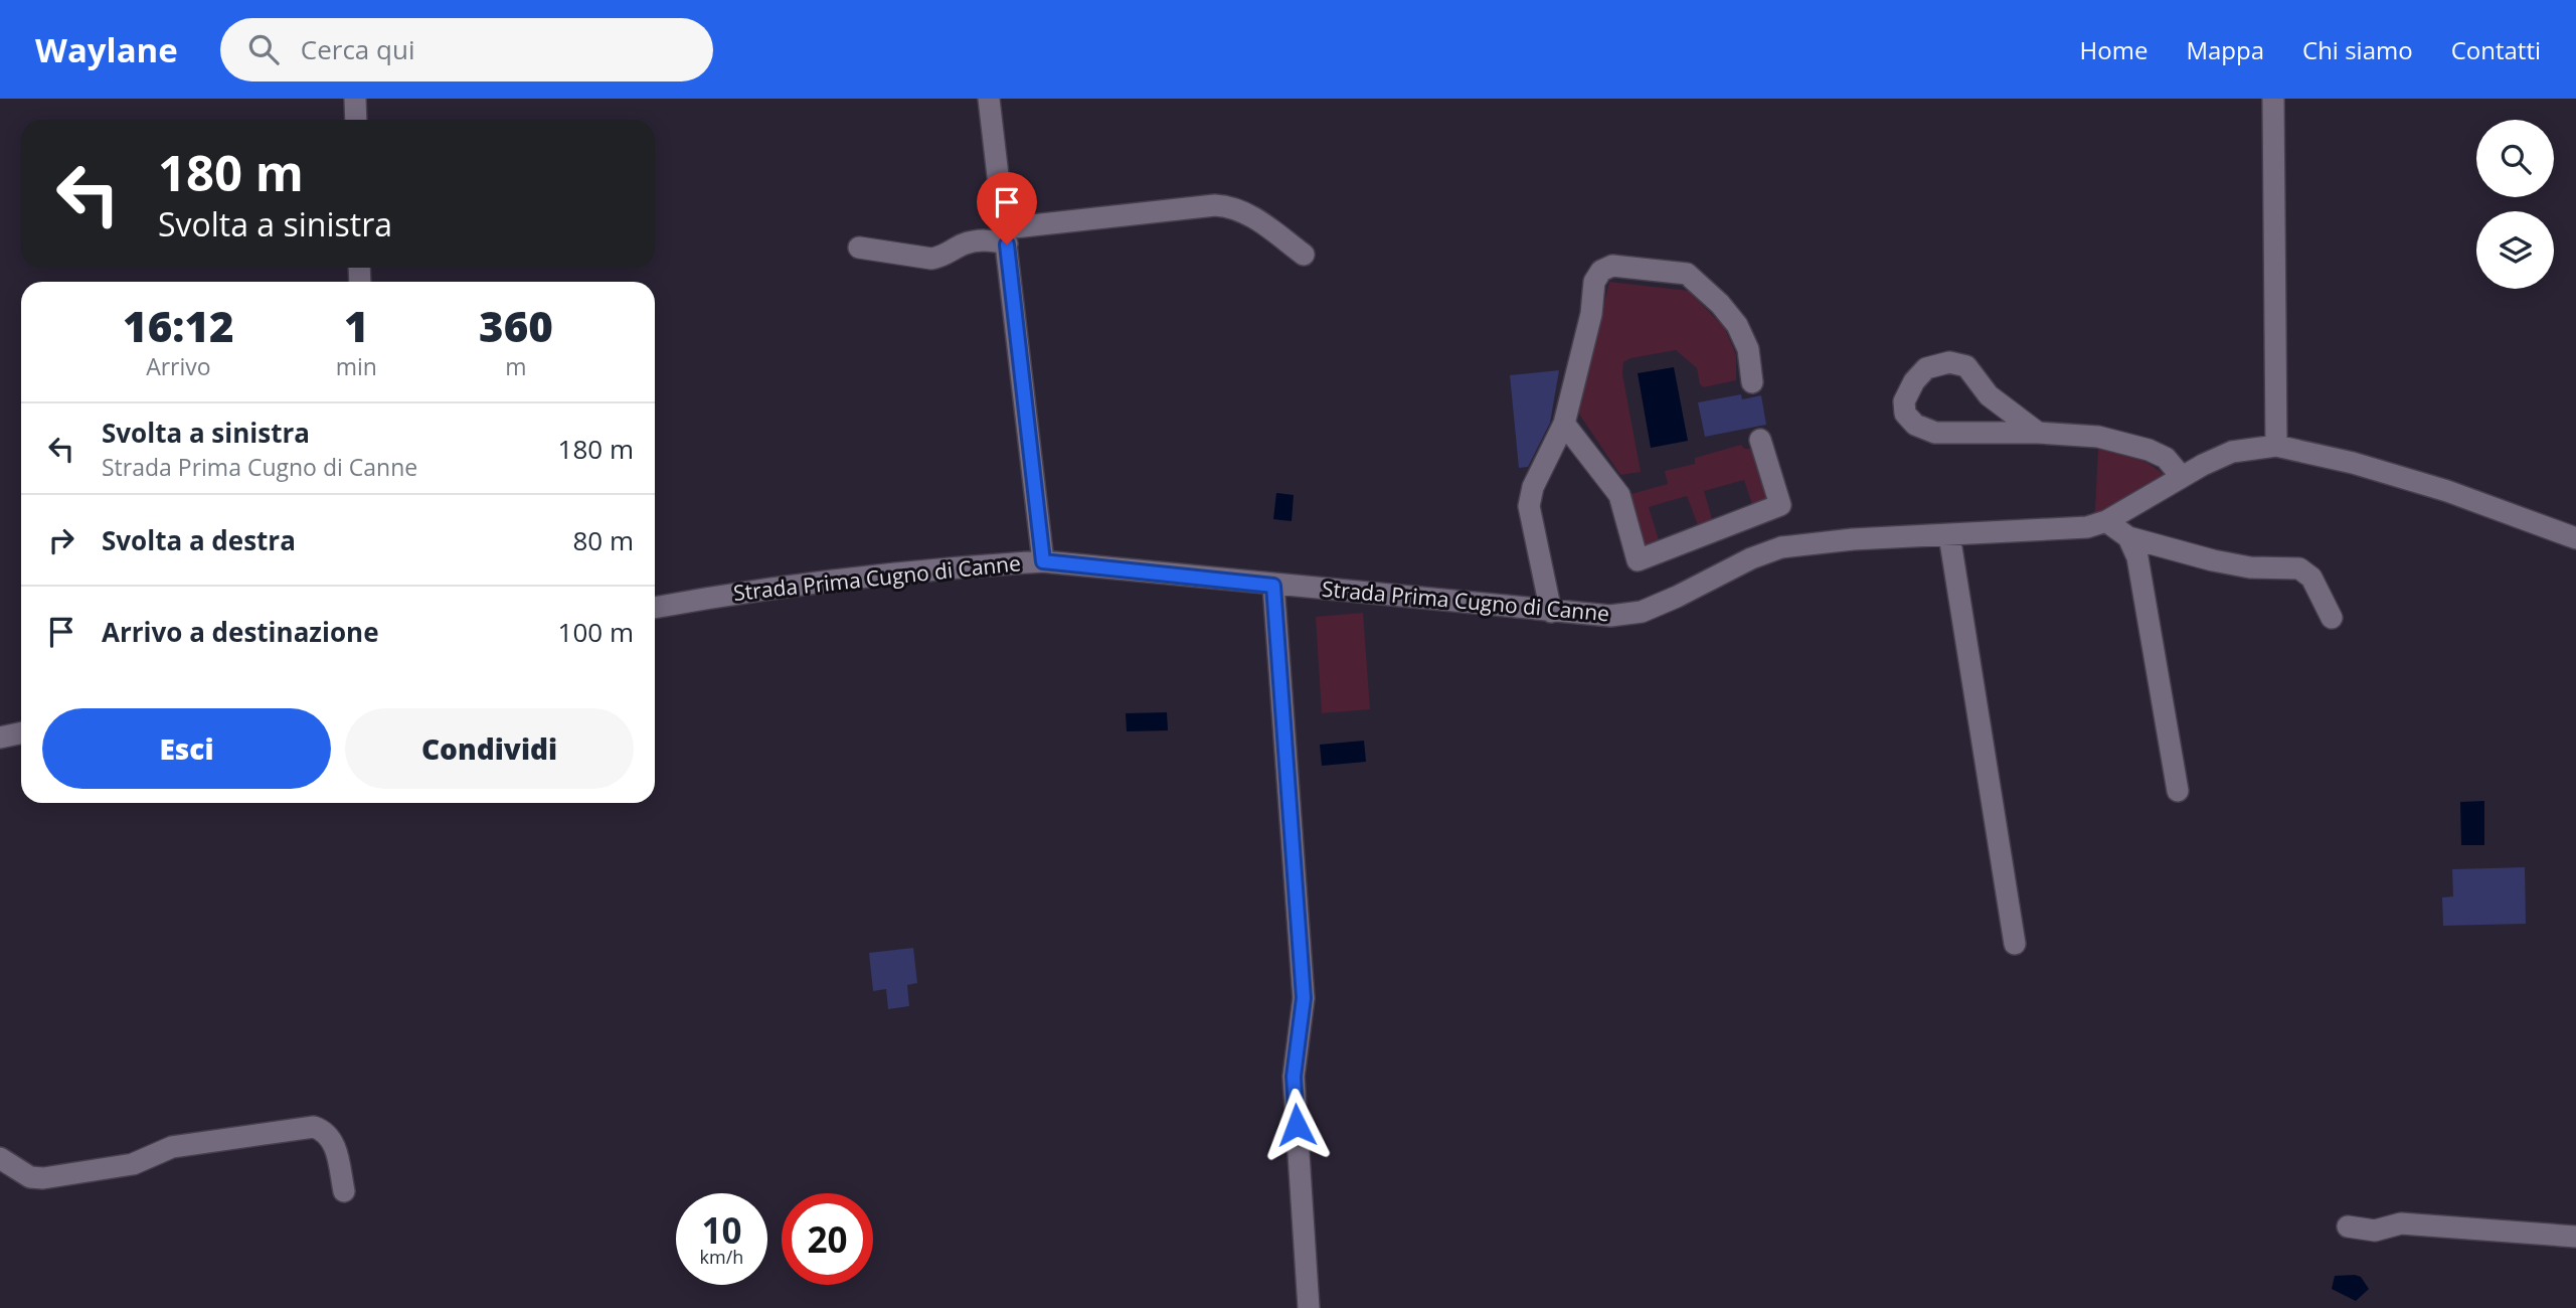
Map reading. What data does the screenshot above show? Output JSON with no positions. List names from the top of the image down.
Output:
{
  "streets": {
    "street": ["Strada Prima Cugno di Canne"]
  },
  "page": {
    "header": "Waylane",
    "search": "Cerca qui",
    "nav": [
      "Home",
      "Mappa",
      "Chi siamo",
      "Contatti"
    ],
    "turn": ["180 m", "Svolta a sinistra"],
    "eta": [
      "16:12",
      "Arrivo",
      "1",
      "min",
      "360",
      "m"
    ],
    "list": [
      {
        "name": "Svolta a sinistra",
        "note": "Strada Prima Cugno di Canne",
        "value": "180 m"
      },
      {
        "name": "Svolta a destra",
        "value": "80 m"
      },
      {
        "name": "Arrivo a destinazione",
        "value": "100 m"
      }
    ],
    "buttons": ["Esci", "Condividi"],
    "speed": "10 km/h",
    "limit": "20"
  }
}
